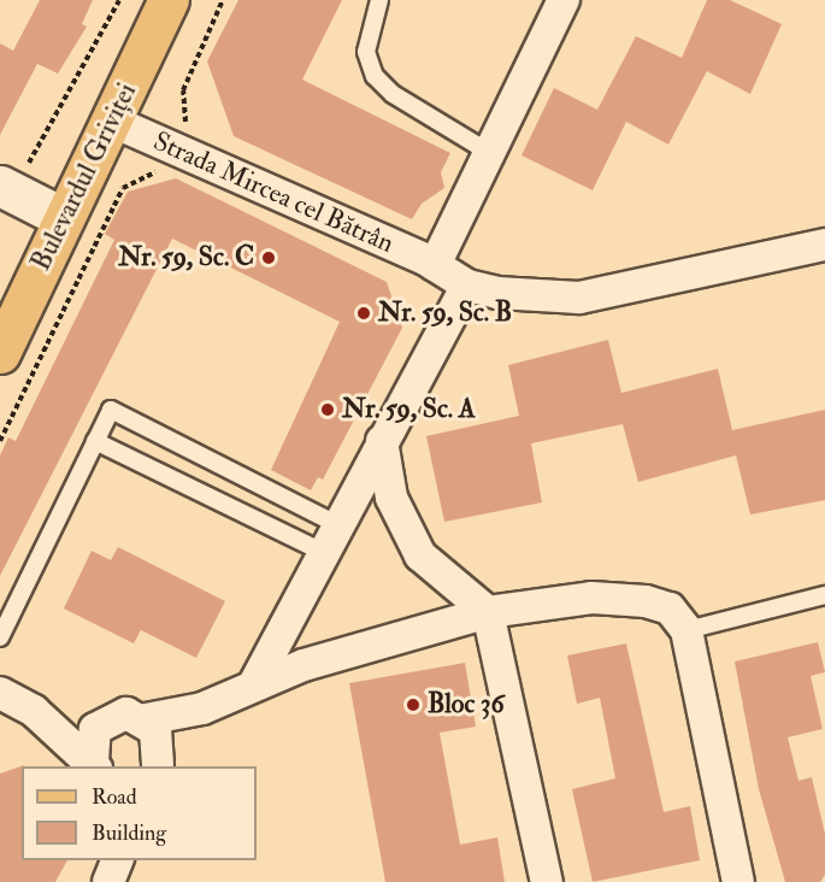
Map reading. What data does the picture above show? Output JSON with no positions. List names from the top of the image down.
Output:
{
  "streets": {
    "main road": ["Bulevardul Griviței"],
    "street": ["Strada Mircea cel Bătrân"]
  },
  "crossings": [
    ["Bulevardul Griviței", "Strada Mircea cel Bătrân"]
  ],
  "places": [
    "Nr. 59, Sc. C",
    "Nr. 59, Sc. B",
    "Nr. 59, Sc. A",
    "Bloc 36"
  ],
  "legend": ["Road", "Building"]
}
